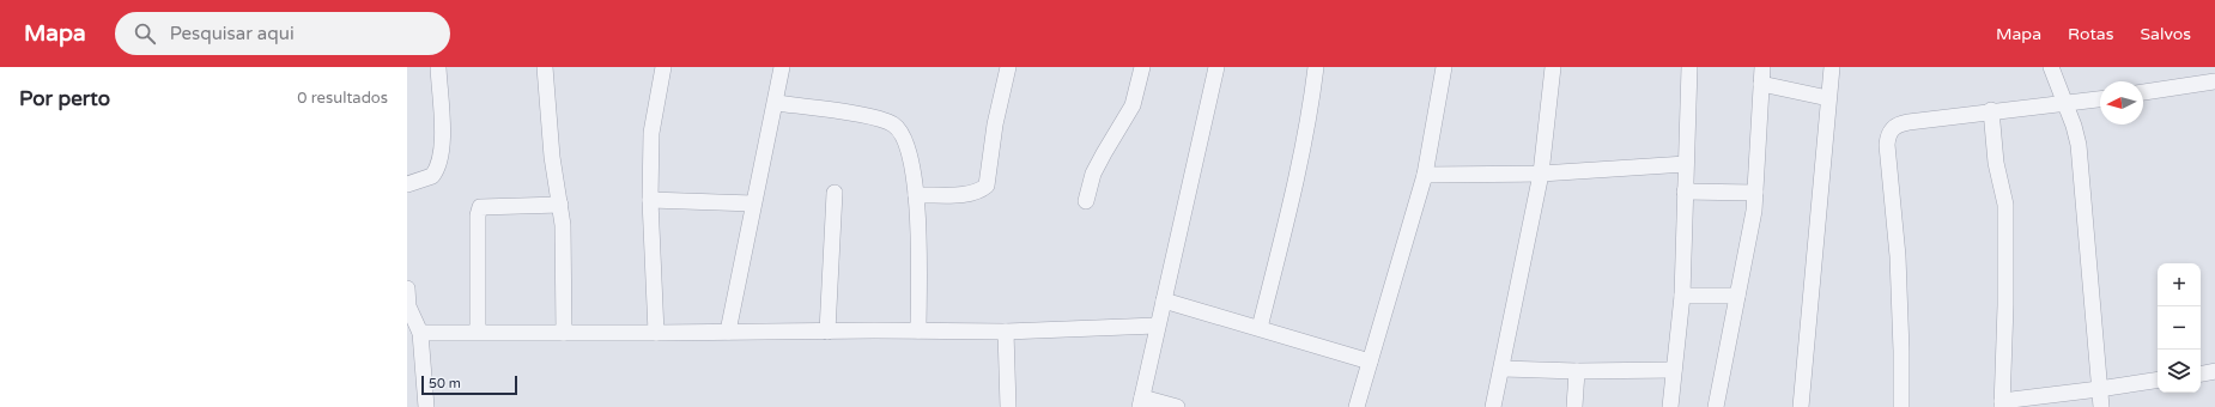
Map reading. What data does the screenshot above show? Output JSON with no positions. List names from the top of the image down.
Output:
{
  "scale_bar": "50 m",
  "north": "left",
  "page": {
    "header": "Mapa",
    "search": "Pesquisar aqui",
    "nav": ["Mapa", "Rotas", "Salvos"],
    "heading": ["Por perto", "0 resultados"],
    "map_buttons": ["+", "−"],
    "scale": "50 m"
  }
}
